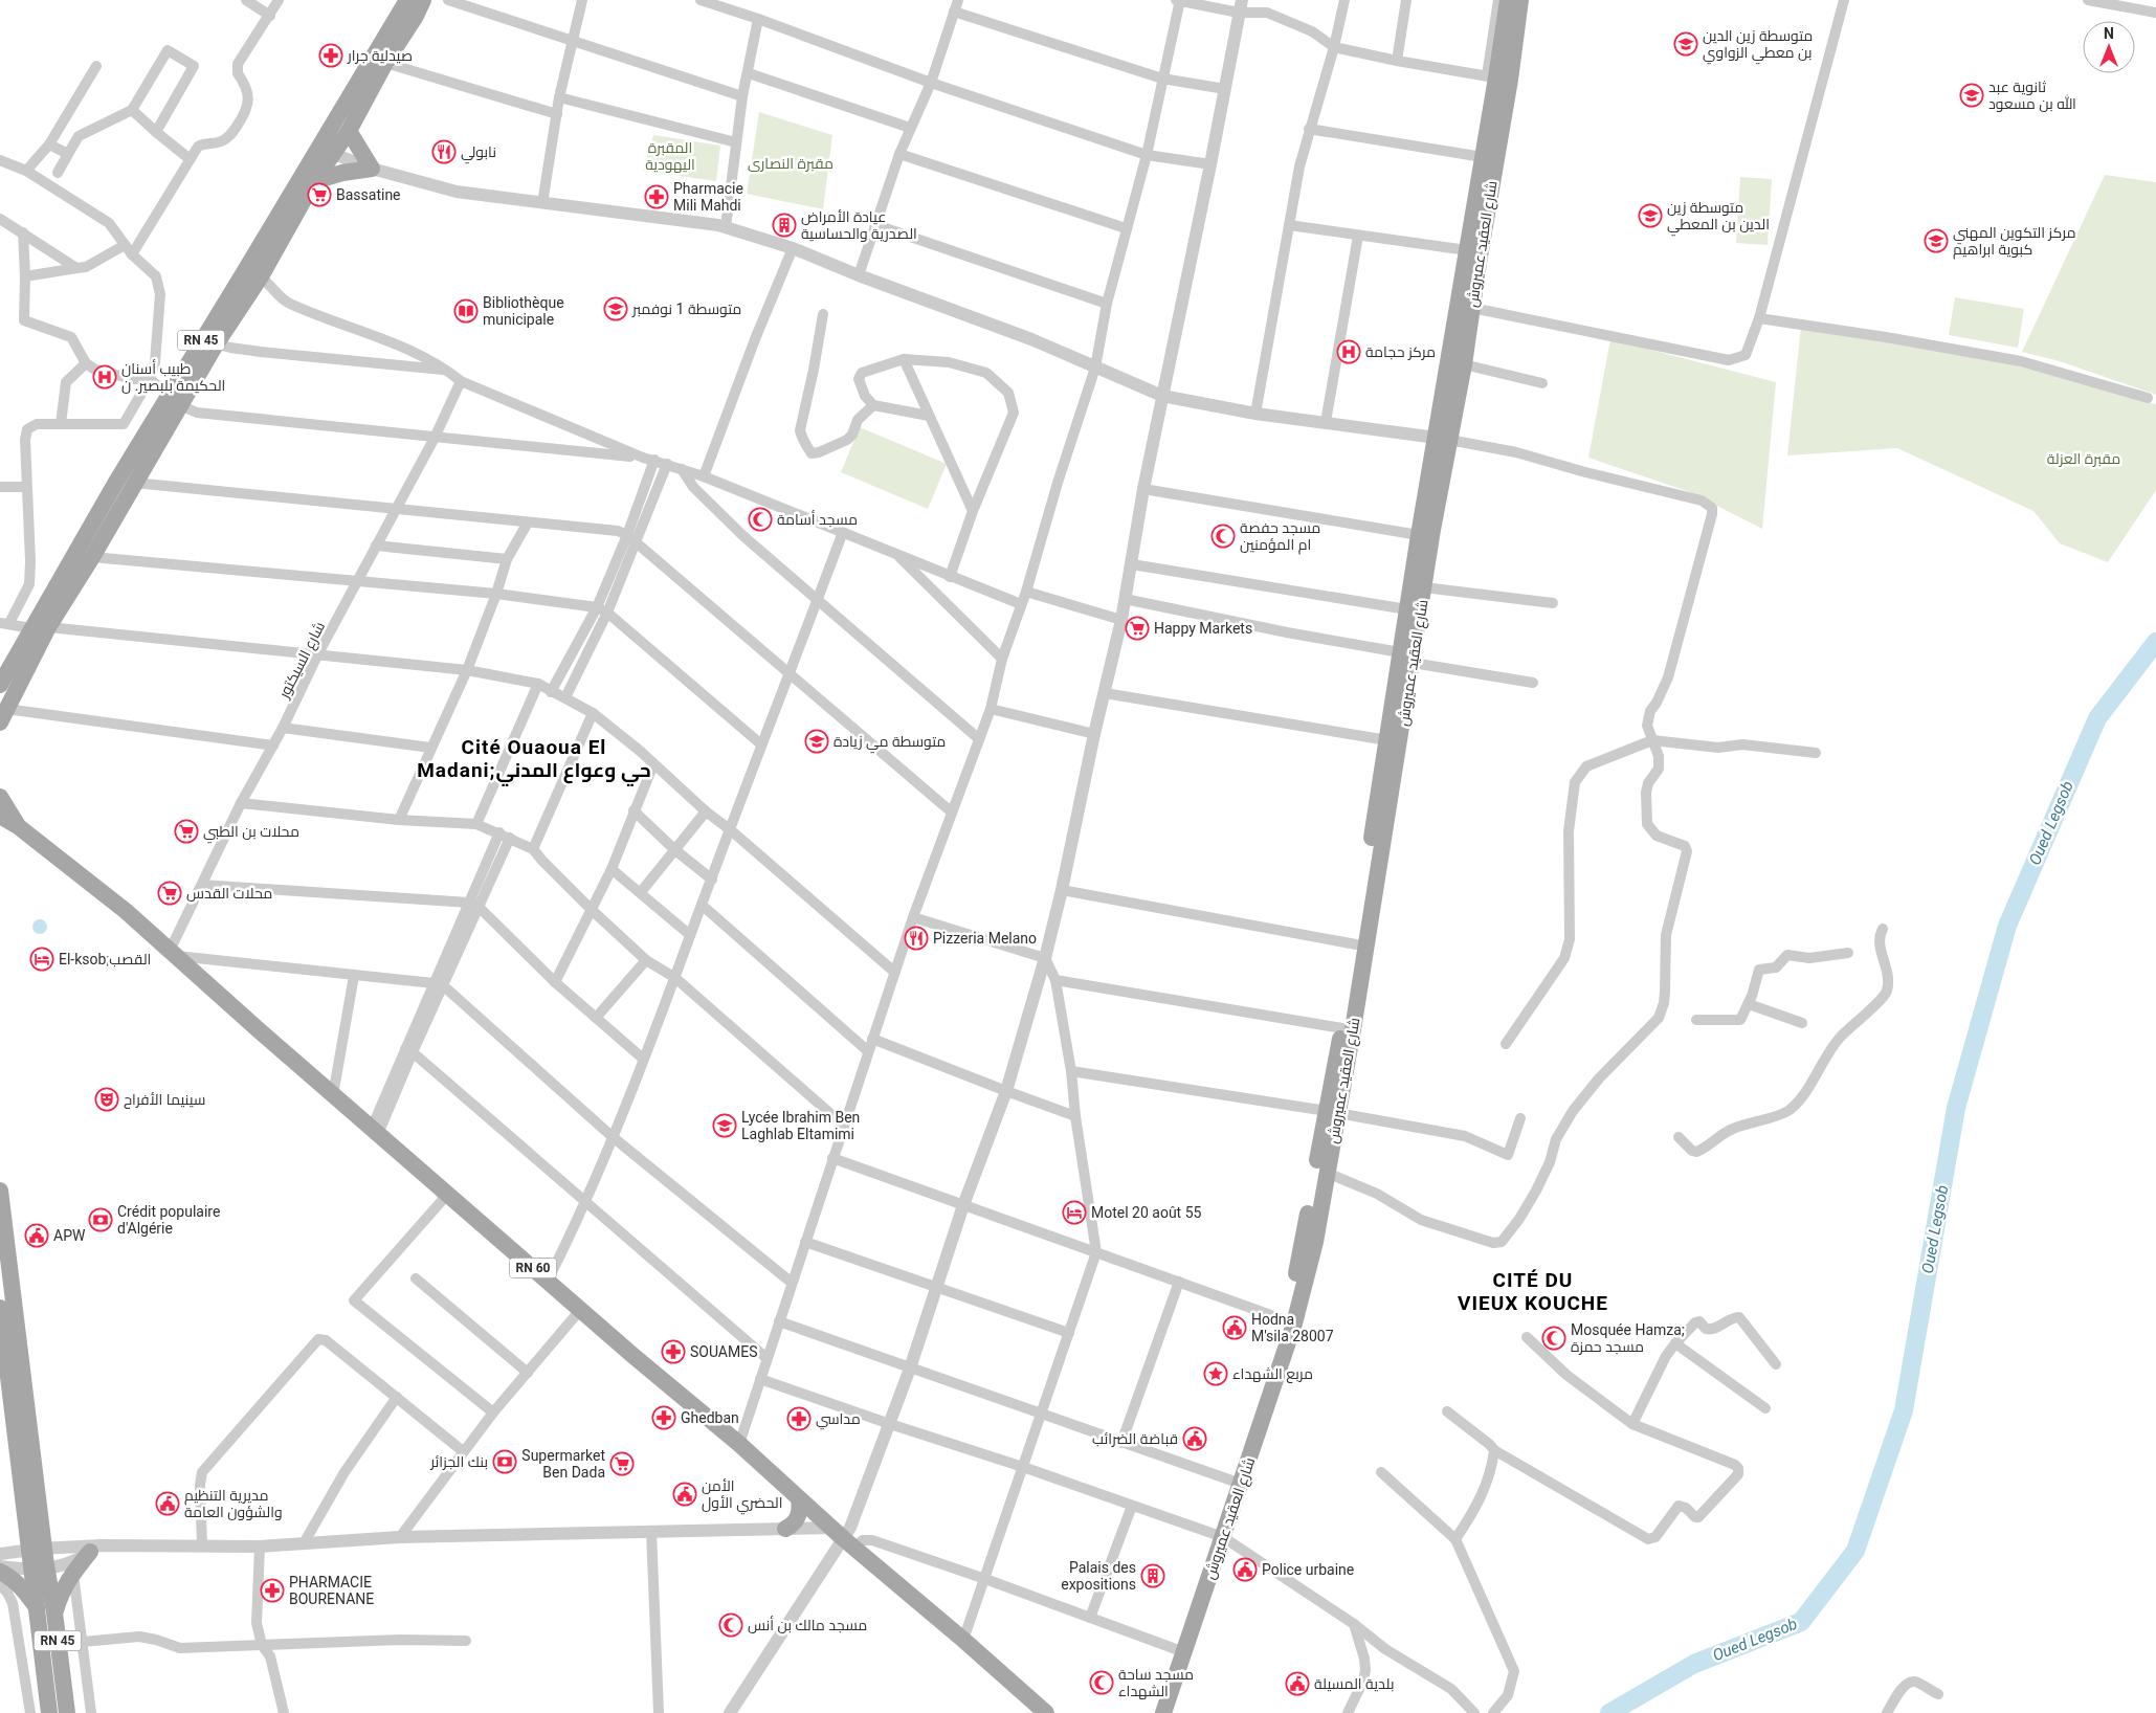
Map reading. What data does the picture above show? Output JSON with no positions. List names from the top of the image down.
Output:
{
  "streets": {
    "main road": ["شارع العقيد عميروش", "RN 45", "RN 60"],
    "street": ["شارع السيكتور"]
  },
  "crossings": [
    ["شارع السيكتور", "RN 60"]
  ],
  "districts": ["Cité Ouaoua El Madani;حي وعواع المدني", "CITÉ DU VIEUX KOUCHE"],
  "water": ["Oued Legsob"],
  "parks": ["المقبرة اليهودية", "مقبرة النصارى", "مقبرة العزلة"],
  "places": {
    "school or university": [
      "متوسطة زين الدين بن معطي الزواوي",
      "ثانوية عبد الله بن مسعود",
      "متوسطة زين الدين بن المعطي",
      "مركز التكوين المهني كبوية ابراهيم",
      "متوسطة 1 نوفمبر",
      "متوسطة مي زيادة",
      "Lycée Ibrahim Ben Laghlab Eltamimi"
    ],
    "pharmacy": [
      "صيدلية جرار",
      "Pharmacie Mili Mahdi",
      "SOUAMES",
      "Ghedban",
      "مداسي",
      "PHARMACIE BOURENANE"
    ],
    "restaurant": ["نابولي", "Pizzeria Melano"],
    "supermarket": [
      "Bassatine",
      "Happy Markets",
      "محلات بن الطبي",
      "محلات القدس",
      "Supermarket Ben Dada"
    ],
    "building": ["عيادة الأمراض الصدرية والحساسية", "Palais des expositions"],
    "library": ["Bibliothèque municipale"],
    "hospital": ["مركز حجامة", "طبيب أسنان الحكيمة بلبصير. ن"],
    "mosque": [
      "مسجد أسامة",
      "مسجد حفصة ام المؤمنين",
      "Mosquée Hamza; مسجد حمزة",
      "مسجد مالك بن أنس",
      "مسجد ساحة الشهداء"
    ],
    "hotel": ["El-ksob;القصب", "Motel 20 août 55"],
    "theatre": ["سينيما الأفراح"],
    "bank": ["Crédit populaire d'Algérie", "بنك الجزائر"],
    "public building": [
      "APW",
      "Hodna M'sila 28007",
      "قباضة الضرائب",
      "الأمن الحضري الأول",
      "مديرية التنظيم والشؤون العامة",
      "Police urbaine",
      "بلدية المسيلة"
    ],
    "place": ["مربع الشهداء"]
  },
  "north": "top"
}
